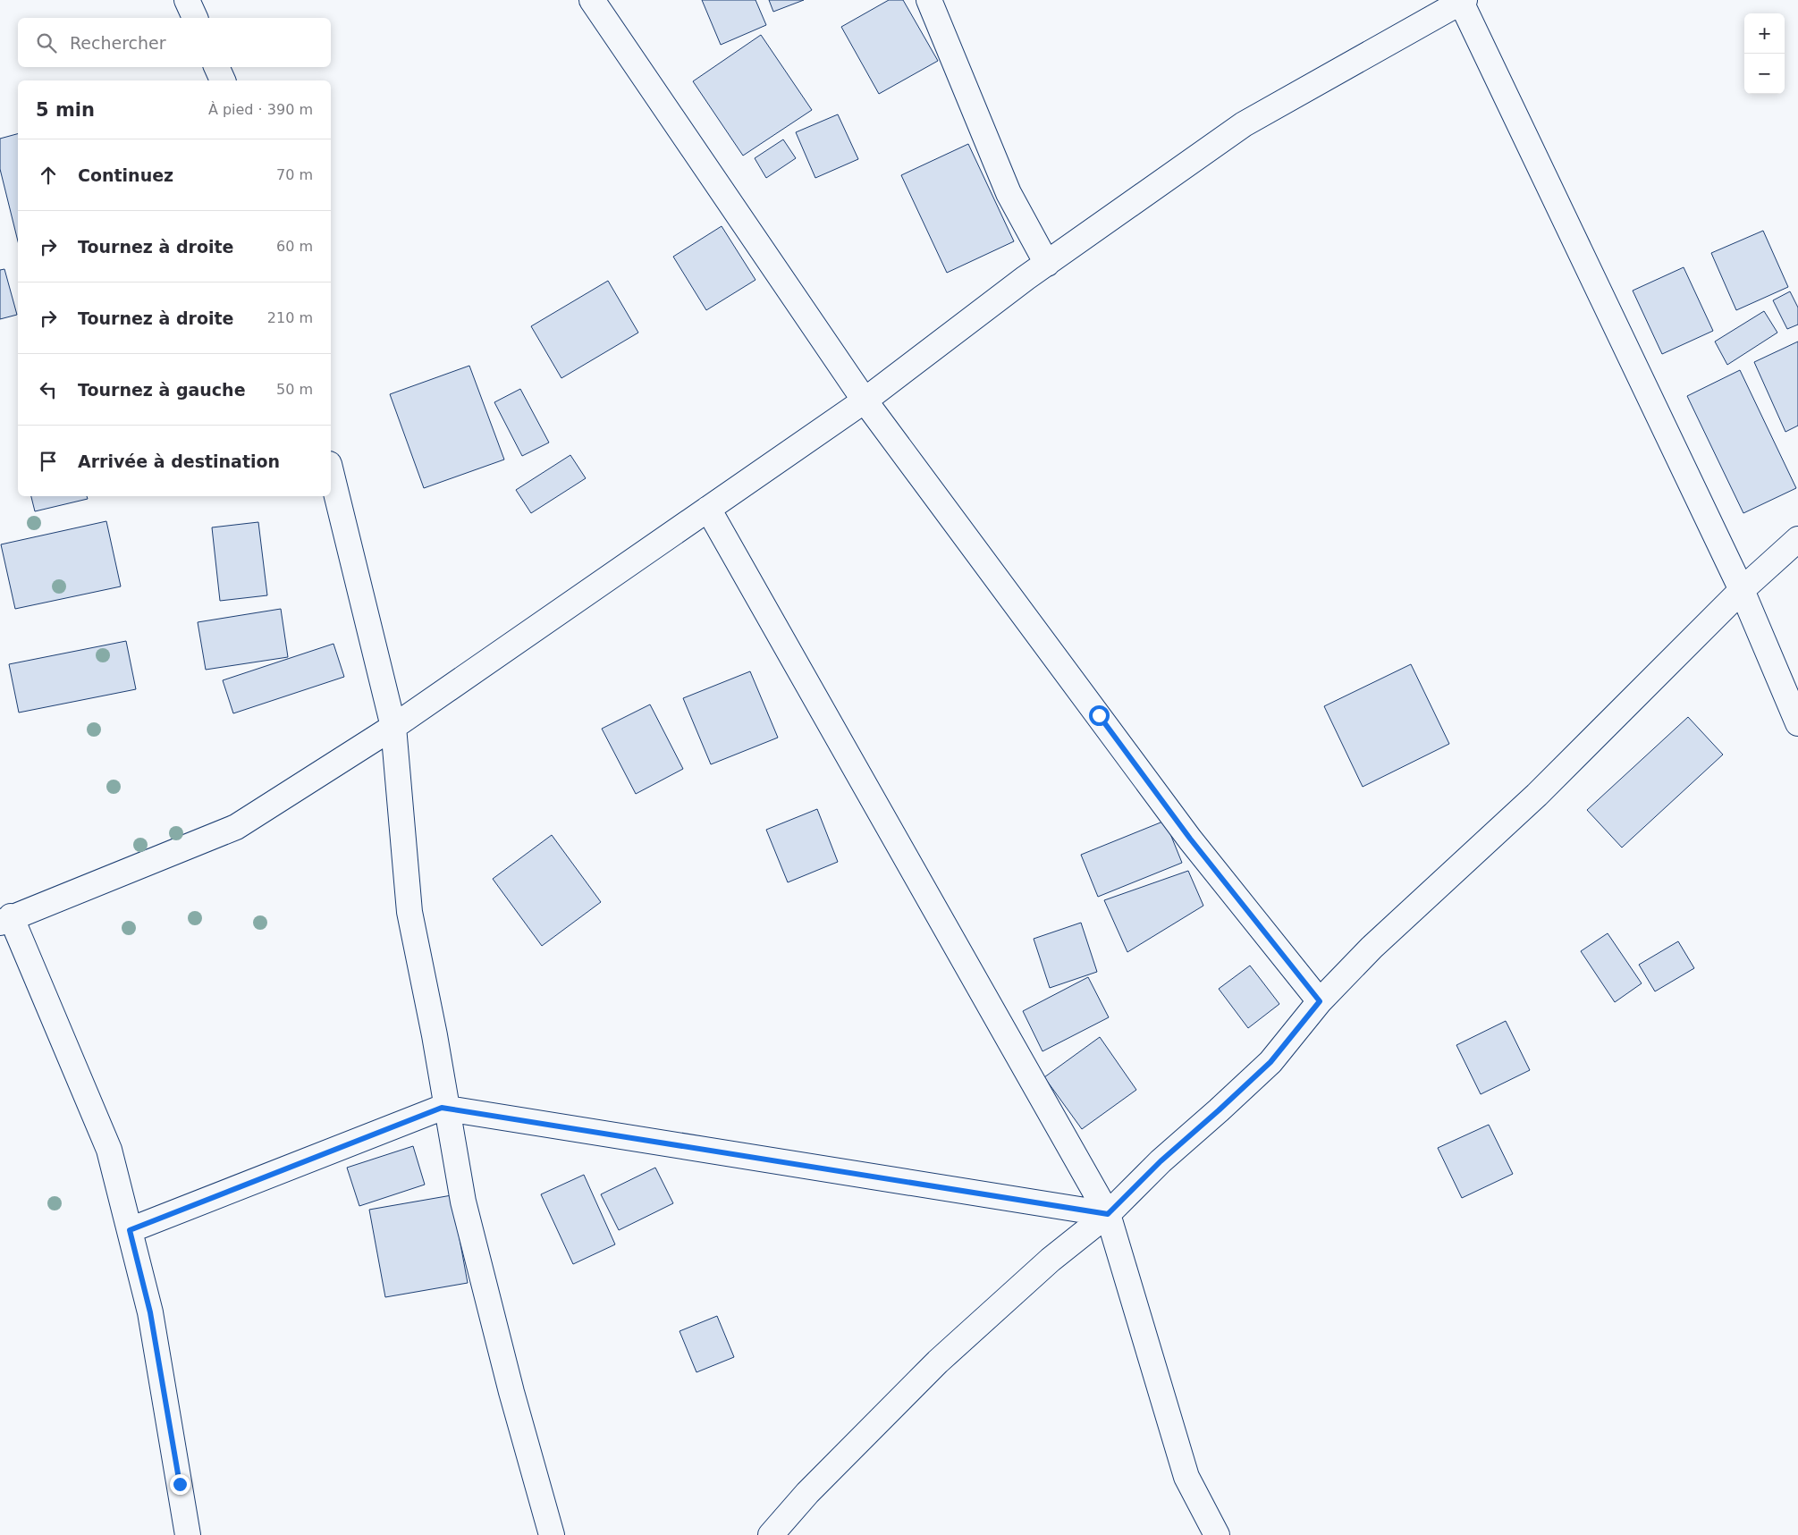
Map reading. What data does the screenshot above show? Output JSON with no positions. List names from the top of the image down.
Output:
{
  "page": {
    "map_buttons": ["+", "−"],
    "search": "Rechercher",
    "heading": ["5 min", "À pied · 390 m"],
    "list": [
      ["Continuez", "70 m"],
      ["Tournez à droite", "60 m"],
      ["Tournez à droite", "210 m"],
      ["Tournez à gauche", "50 m"],
      "Arrivée à destination"
    ]
  }
}
